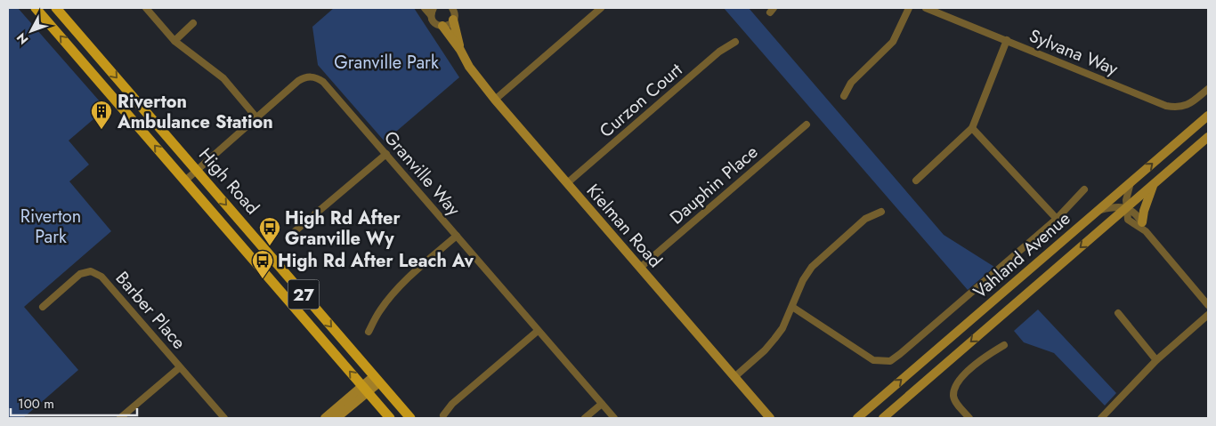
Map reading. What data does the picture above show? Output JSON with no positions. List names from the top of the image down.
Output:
{
  "streets": {
    "main road": [
      "High Road",
      "Kielman Road",
      "Vahland Avenue",
      "27"
    ],
    "street": [
      "Sylvana Way",
      "Curzon Court",
      "Granville Way",
      "Dauphin Place",
      "Barber Place"
    ]
  },
  "crossings": [
    ["Curzon Court", "Kielman Road"],
    ["Granville Way", "High Road"],
    ["Dauphin Place", "Kielman Road"]
  ],
  "parks": ["Granville Park", "Riverton Park"],
  "places": {
    "building": ["Riverton Ambulance Station"],
    "bus stop": ["High Rd After Granville Wy", "High Rd After Leach Av"]
  },
  "scale_bar": "100 m",
  "north": "bottom left"
}
